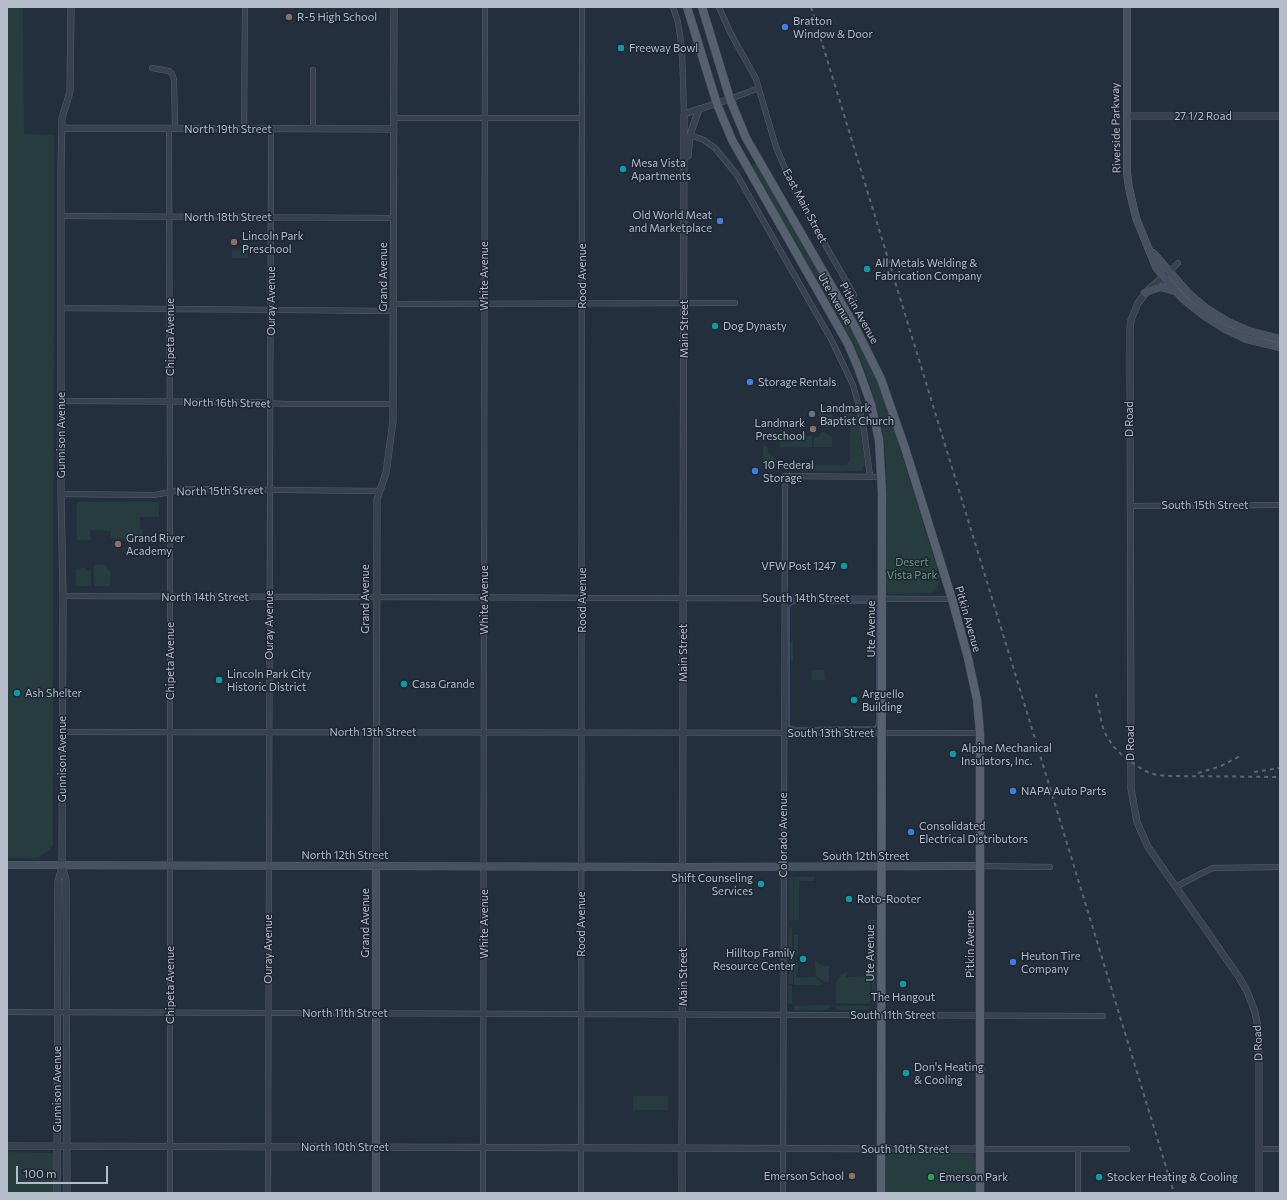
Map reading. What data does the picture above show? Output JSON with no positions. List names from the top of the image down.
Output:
{
  "streets": {
    "main road": [
      "Riverside Parkway",
      "Grand Avenue",
      "Ute Avenue",
      "Pitkin Avenue",
      "North 12th Street",
      "South 12th Street"
    ],
    "street": [
      "27 1/2 Road",
      "North 19th Street",
      "East Main Street",
      "North 18th Street",
      "White Avenue",
      "Rood Avenue",
      "Ouray Avenue",
      "Main Street",
      "Chipeta Avenue",
      "North 16th Street",
      "D Road",
      "Gunnison Avenue",
      "North 15th Street",
      "South 15th Street",
      "North 14th Street",
      "South 14th Street",
      "North 13th Street",
      "South 13th Street",
      "Colorado Avenue",
      "North 11th Street",
      "South 11th Street",
      "North 10th Street",
      "South 10th Street"
    ]
  },
  "crossings": [
    ["27 1/2 Road", "Riverside Parkway"],
    ["Riverside Parkway", "D Road"],
    ["North 19th Street", "Grand Avenue"],
    ["North 19th Street", "Ouray Avenue"],
    ["North 19th Street", "Chipeta Avenue"],
    ["North 19th Street", "Gunnison Avenue"],
    ["North 18th Street", "Grand Avenue"],
    ["North 18th Street", "Ouray Avenue"],
    ["North 18th Street", "Chipeta Avenue"],
    ["North 18th Street", "Gunnison Avenue"],
    ["White Avenue", "North 14th Street"],
    ["White Avenue", "North 13th Street"],
    ["White Avenue", "North 12th Street"],
    ["White Avenue", "North 11th Street"],
    ["White Avenue", "North 10th Street"],
    ["Rood Avenue", "North 14th Street"],
    ["Rood Avenue", "North 13th Street"],
    ["Rood Avenue", "North 12th Street"],
    ["Rood Avenue", "North 11th Street"],
    ["Rood Avenue", "North 10th Street"],
    ["Grand Avenue", "North 16th Street"],
    ["Grand Avenue", "North 15th Street"],
    ["Grand Avenue", "North 14th Street"],
    ["Grand Avenue", "North 13th Street"],
    ["Grand Avenue", "North 12th Street"],
    ["Grand Avenue", "North 11th Street"],
    ["Grand Avenue", "North 10th Street"],
    ["Ute Avenue", "South 14th Street"],
    ["Ute Avenue", "South 13th Street"],
    ["Ute Avenue", "South 12th Street"],
    ["Ute Avenue", "South 11th Street"],
    ["Ute Avenue", "South 10th Street"],
    ["Ouray Avenue", "North 16th Street"],
    ["Ouray Avenue", "North 15th Street"],
    ["Ouray Avenue", "North 14th Street"],
    ["Ouray Avenue", "North 13th Street"],
    ["Ouray Avenue", "North 12th Street"],
    ["Ouray Avenue", "North 11th Street"],
    ["Ouray Avenue", "North 10th Street"],
    ["Pitkin Avenue", "South 14th Street"],
    ["Pitkin Avenue", "South 13th Street"],
    ["Pitkin Avenue", "South 12th Street"],
    ["Pitkin Avenue", "South 11th Street"],
    ["Pitkin Avenue", "South 10th Street"],
    ["Main Street", "North 14th Street"],
    ["Main Street", "South 14th Street"],
    ["Main Street", "North 13th Street"],
    ["Main Street", "South 13th Street"],
    ["Main Street", "North 12th Street"],
    ["Main Street", "South 12th Street"],
    ["Main Street", "North 11th Street"],
    ["Main Street", "South 11th Street"],
    ["Main Street", "North 10th Street"],
    ["Main Street", "South 10th Street"],
    ["Chipeta Avenue", "North 16th Street"],
    ["Chipeta Avenue", "North 15th Street"],
    ["Chipeta Avenue", "North 14th Street"],
    ["Chipeta Avenue", "North 13th Street"],
    ["Chipeta Avenue", "North 12th Street"],
    ["Chipeta Avenue", "North 11th Street"],
    ["Chipeta Avenue", "North 10th Street"],
    ["North 16th Street", "Gunnison Avenue"],
    ["D Road", "South 15th Street"],
    ["Gunnison Avenue", "North 15th Street"],
    ["Gunnison Avenue", "North 14th Street"],
    ["Gunnison Avenue", "North 13th Street"],
    ["Gunnison Avenue", "North 12th Street"],
    ["Gunnison Avenue", "North 11th Street"],
    ["Gunnison Avenue", "North 10th Street"],
    ["North 14th Street", "South 14th Street"],
    ["South 14th Street", "Colorado Avenue"],
    ["North 13th Street", "South 13th Street"],
    ["South 13th Street", "Colorado Avenue"],
    ["Colorado Avenue", "South 12th Street"],
    ["Colorado Avenue", "South 11th Street"],
    ["Colorado Avenue", "South 10th Street"],
    ["North 12th Street", "South 12th Street"],
    ["North 11th Street", "South 11th Street"],
    ["North 10th Street", "South 10th Street"]
  ],
  "parks": ["Desert Vista Park"],
  "places": [
    "R-5 High School",
    "Bratton Window & Door",
    "Freeway Bowl",
    "Mesa Vista Apartments",
    "Old World Meat and Marketplace",
    "Lincoln Park Preschool",
    "All Metals Welding & Fabrication Company",
    "Dog Dynasty",
    "Storage Rentals",
    "Landmark Baptist Church",
    "Landmark Preschool",
    "10 Federal Storage",
    "Grand River Academy",
    "VFW Post 1247",
    "Lincoln Park City Historic District",
    "Casa Grande",
    "Ash Shelter",
    "Arguello Building",
    "Alpine Mechanical Insulators, Inc.",
    "NAPA Auto Parts",
    "Consolidated Electrical Distributors",
    "Shift Counseling Services",
    "Roto-Rooter",
    "Hilltop Family Resource Center",
    "Heuton Tire Company",
    "The Hangout",
    "Don's Heating & Cooling",
    "Emerson School",
    "Emerson Park",
    "Stocker Heating & Cooling"
  ],
  "scale_bar": "100 m"
}
